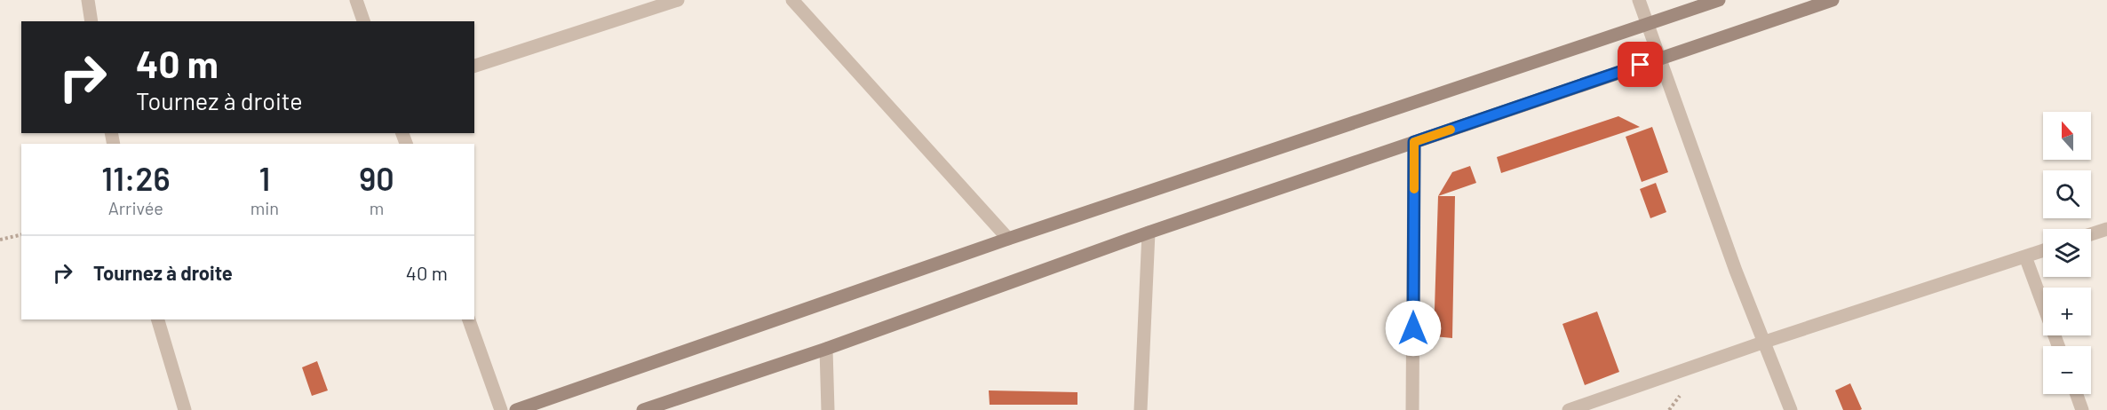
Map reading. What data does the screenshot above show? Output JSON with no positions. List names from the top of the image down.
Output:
{
  "north": "top",
  "page": {
    "turn": ["40 m", "Tournez à droite"],
    "map_buttons": ["+", "−"],
    "eta": [
      "11:26",
      "Arrivée",
      "1",
      "min",
      "90",
      "m"
    ],
    "list": [
      {
        "name": "Tournez à droite",
        "value": "40 m"
      }
    ]
  }
}
